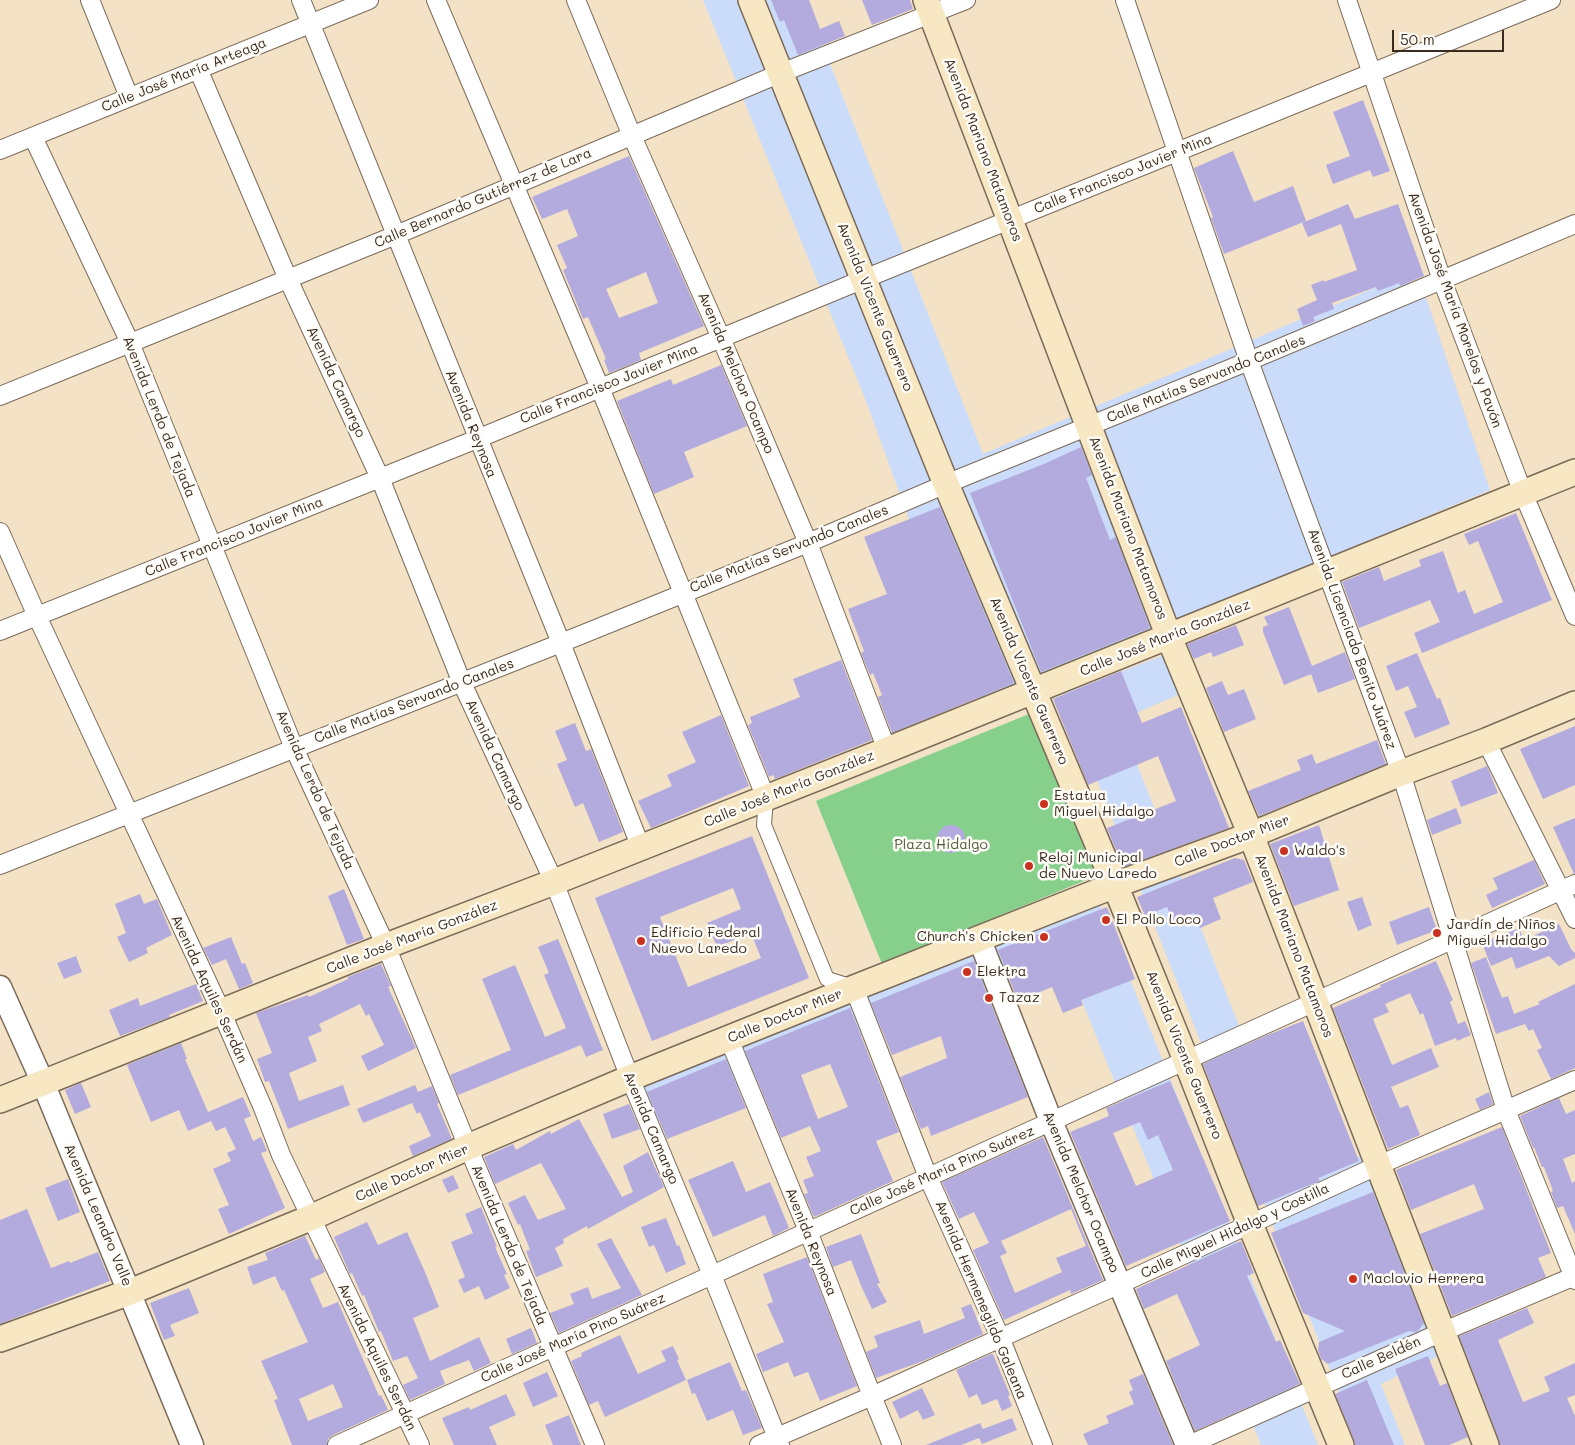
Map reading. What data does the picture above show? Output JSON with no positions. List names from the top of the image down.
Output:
{
  "streets": {
    "main road": [
      "Avenida Mariano Matamoros",
      "Avenida Vicente Guerrero",
      "Calle José María González",
      "Calle Doctor Mier"
    ],
    "street": [
      "Calle José María Arteaga",
      "Calle Francisco Javier Mina",
      "Calle Bernardo Gutiérrez de Lara",
      "Avenida José María Morelos y Pavón",
      "Avenida Melchor Ocampo",
      "Calle Matías Servando Canales",
      "Avenida Camargo",
      "Avenida Lerdo de Tejada",
      "Avenida Reynosa",
      "Avenida Licenciado Benito Juárez",
      "Avenida Aquiles Serdán",
      "Calle José María Pino Suárez",
      "Avenida Leandro Valle",
      "Calle Miguel Hidalgo y Costilla",
      "Avenida Hermenegildo Galeana",
      "Calle Beldén"
    ]
  },
  "crossings": [
    ["Calle José María Arteaga", "Avenida Camargo"],
    ["Calle José María Arteaga", "Avenida Lerdo de Tejada"],
    ["Calle José María Arteaga", "Avenida Reynosa"],
    ["Avenida Mariano Matamoros", "Calle Francisco Javier Mina"],
    ["Avenida Mariano Matamoros", "Calle Bernardo Gutiérrez de Lara"],
    ["Avenida Mariano Matamoros", "Calle Matías Servando Canales"],
    ["Avenida Mariano Matamoros", "Calle José María González"],
    ["Avenida Mariano Matamoros", "Calle Doctor Mier"],
    ["Avenida Mariano Matamoros", "Calle José María Pino Suárez"],
    ["Avenida Mariano Matamoros", "Calle Miguel Hidalgo y Costilla"],
    ["Avenida Mariano Matamoros", "Calle Beldén"],
    ["Calle Francisco Javier Mina", "Avenida Vicente Guerrero"],
    ["Calle Francisco Javier Mina", "Avenida José María Morelos y Pavón"],
    ["Calle Francisco Javier Mina", "Avenida Melchor Ocampo"],
    ["Calle Francisco Javier Mina", "Avenida Camargo"],
    ["Calle Francisco Javier Mina", "Avenida Lerdo de Tejada"],
    ["Calle Francisco Javier Mina", "Avenida Reynosa"],
    ["Calle Francisco Javier Mina", "Avenida Licenciado Benito Juárez"],
    ["Calle Francisco Javier Mina", "Avenida Aquiles Serdán"],
    ["Calle Bernardo Gutiérrez de Lara", "Avenida Vicente Guerrero"],
    ["Calle Bernardo Gutiérrez de Lara", "Avenida Melchor Ocampo"],
    ["Calle Bernardo Gutiérrez de Lara", "Avenida Camargo"],
    ["Calle Bernardo Gutiérrez de Lara", "Avenida Lerdo de Tejada"],
    ["Calle Bernardo Gutiérrez de Lara", "Avenida Reynosa"],
    ["Avenida Vicente Guerrero", "Calle Matías Servando Canales"],
    ["Avenida Vicente Guerrero", "Calle José María González"],
    ["Avenida Vicente Guerrero", "Calle Doctor Mier"],
    ["Avenida Vicente Guerrero", "Calle José María Pino Suárez"],
    ["Avenida Vicente Guerrero", "Calle Miguel Hidalgo y Costilla"],
    ["Avenida Vicente Guerrero", "Calle Beldén"],
    ["Avenida José María Morelos y Pavón", "Calle Matías Servando Canales"],
    ["Avenida José María Morelos y Pavón", "Calle José María González"],
    ["Avenida Melchor Ocampo", "Calle Matías Servando Canales"],
    ["Avenida Melchor Ocampo", "Calle José María González"],
    ["Avenida Melchor Ocampo", "Calle Doctor Mier"],
    ["Avenida Melchor Ocampo", "Calle José María Pino Suárez"],
    ["Avenida Melchor Ocampo", "Calle Miguel Hidalgo y Costilla"],
    ["Avenida Melchor Ocampo", "Calle Beldén"],
    ["Calle Matías Servando Canales", "Avenida Camargo"],
    ["Calle Matías Servando Canales", "Avenida Lerdo de Tejada"],
    ["Calle Matías Servando Canales", "Avenida Reynosa"],
    ["Calle Matías Servando Canales", "Avenida Licenciado Benito Juárez"],
    ["Calle Matías Servando Canales", "Avenida Aquiles Serdán"],
    ["Avenida Camargo", "Calle José María González"],
    ["Avenida Camargo", "Calle Doctor Mier"],
    ["Avenida Camargo", "Calle José María Pino Suárez"],
    ["Avenida Camargo", "Calle Miguel Hidalgo y Costilla"],
    ["Avenida Lerdo de Tejada", "Calle José María González"],
    ["Avenida Lerdo de Tejada", "Calle Doctor Mier"],
    ["Avenida Lerdo de Tejada", "Calle José María Pino Suárez"],
    ["Avenida Reynosa", "Calle José María González"],
    ["Avenida Reynosa", "Calle Doctor Mier"],
    ["Avenida Reynosa", "Calle José María Pino Suárez"],
    ["Avenida Reynosa", "Calle Miguel Hidalgo y Costilla"],
    ["Calle José María González", "Avenida Licenciado Benito Juárez"],
    ["Calle José María González", "Avenida Aquiles Serdán"],
    ["Calle José María González", "Avenida Leandro Valle"],
    ["Avenida Licenciado Benito Juárez", "Calle Doctor Mier"],
    ["Avenida Licenciado Benito Juárez", "Calle José María Pino Suárez"],
    ["Avenida Licenciado Benito Juárez", "Calle Miguel Hidalgo y Costilla"],
    ["Avenida Licenciado Benito Juárez", "Calle Beldén"],
    ["Calle Doctor Mier", "Avenida Aquiles Serdán"],
    ["Calle Doctor Mier", "Avenida Leandro Valle"],
    ["Calle Doctor Mier", "Avenida Hermenegildo Galeana"],
    ["Avenida Aquiles Serdán", "Calle José María Pino Suárez"],
    ["Calle José María Pino Suárez", "Avenida Hermenegildo Galeana"],
    ["Calle Miguel Hidalgo y Costilla", "Avenida Hermenegildo Galeana"]
  ],
  "parks": ["Plaza Hidalgo"],
  "places": [
    "Estatua Miguel Hidalgo",
    "Waldo's",
    "Reloj Municipal de Nuevo Laredo",
    "El Pollo Loco",
    "Jardín de Niños Miguel Hidalgo",
    "Church's Chicken",
    "Edificio Federal Nuevo Laredo",
    "Elektra",
    "Tazaz",
    "Maclovio Herrera"
  ],
  "scale_bar": "50 m"
}
